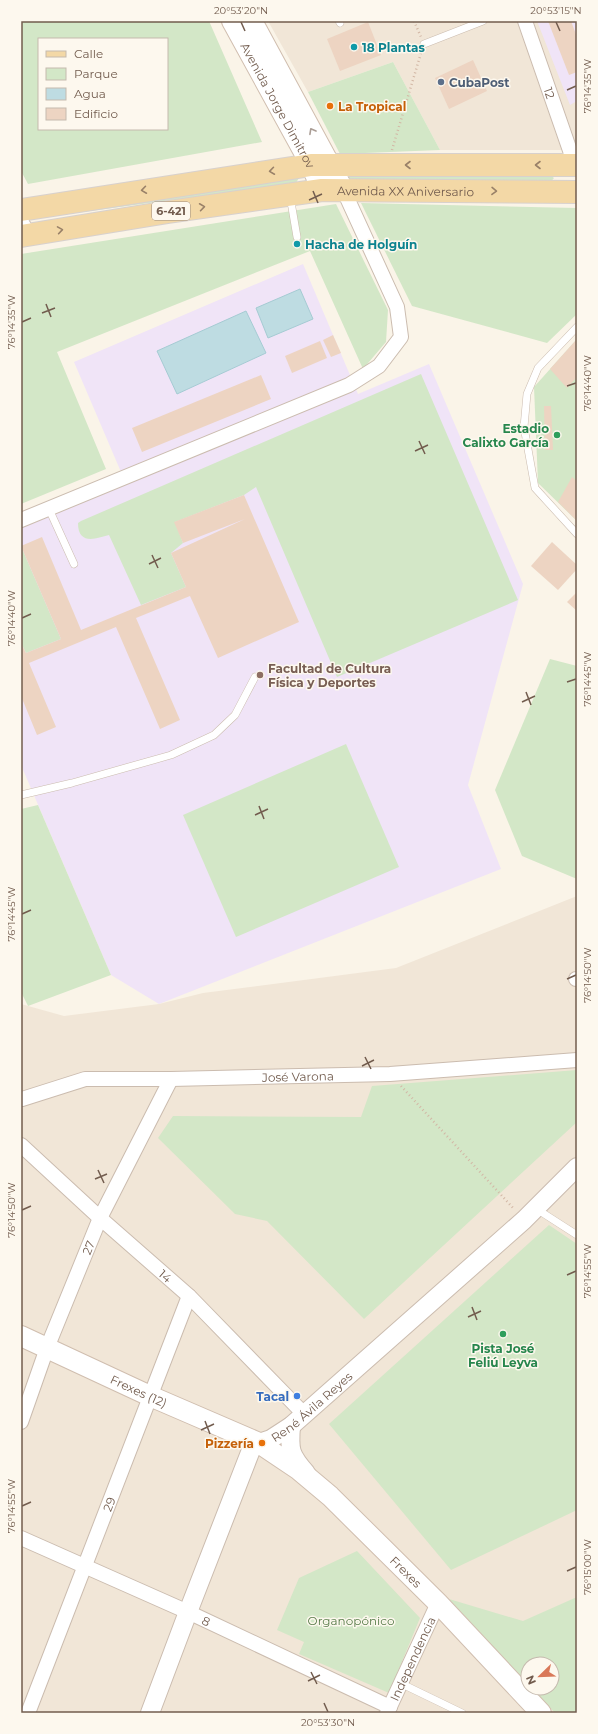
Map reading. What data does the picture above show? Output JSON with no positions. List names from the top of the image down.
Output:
{
  "streets": {
    "main road": [
      "Avenida Jorge Dimitrov",
      "Avenida XX Aniversario",
      "6-421",
      "Frexes (12)",
      "Frexes"
    ],
    "street": [
      "12",
      "José Varona",
      "27",
      "14",
      "René Ávila Reyes",
      "29",
      "8",
      "Independencia"
    ]
  },
  "crossings": [
    ["12", "Avenida XX Aniversario"],
    ["Avenida Jorge Dimitrov", "Avenida XX Aniversario"],
    ["José Varona", "27"],
    ["27", "14"],
    ["27", "Frexes (12)"],
    ["14", "René Ávila Reyes"],
    ["14", "29"],
    ["Frexes (12)", "René Ávila Reyes"],
    ["Frexes (12)", "29"],
    ["Frexes (12)", "Frexes"],
    ["René Ávila Reyes", "Frexes"],
    ["René Ávila Reyes", "8"],
    ["29", "8"],
    ["Frexes", "Independencia"],
    ["8", "Independencia"]
  ],
  "parks": ["Organopónico"],
  "places": [
    "18 Plantas",
    "CubaPost",
    "La Tropical",
    "Hacha de Holguín",
    "Estadio Calixto García",
    "Facultad de Cultura Física y Deportes",
    "Pista José Feliú Leyva",
    "Tacal",
    "Pizzería"
  ],
  "legend": [
    "Calle",
    "Parque",
    "Agua",
    "Edificio"
  ],
  "north": "bottom left",
  "coordinates": [
    "20°53'20\"N",
    "20°53'15\"N",
    "76°14'35\"W",
    "76°14'40\"W",
    "76°14'45\"W",
    "76°14'50\"W",
    "76°14'55\"W",
    "76°15'00\"W",
    "20°53'30\"N"
  ]
}
